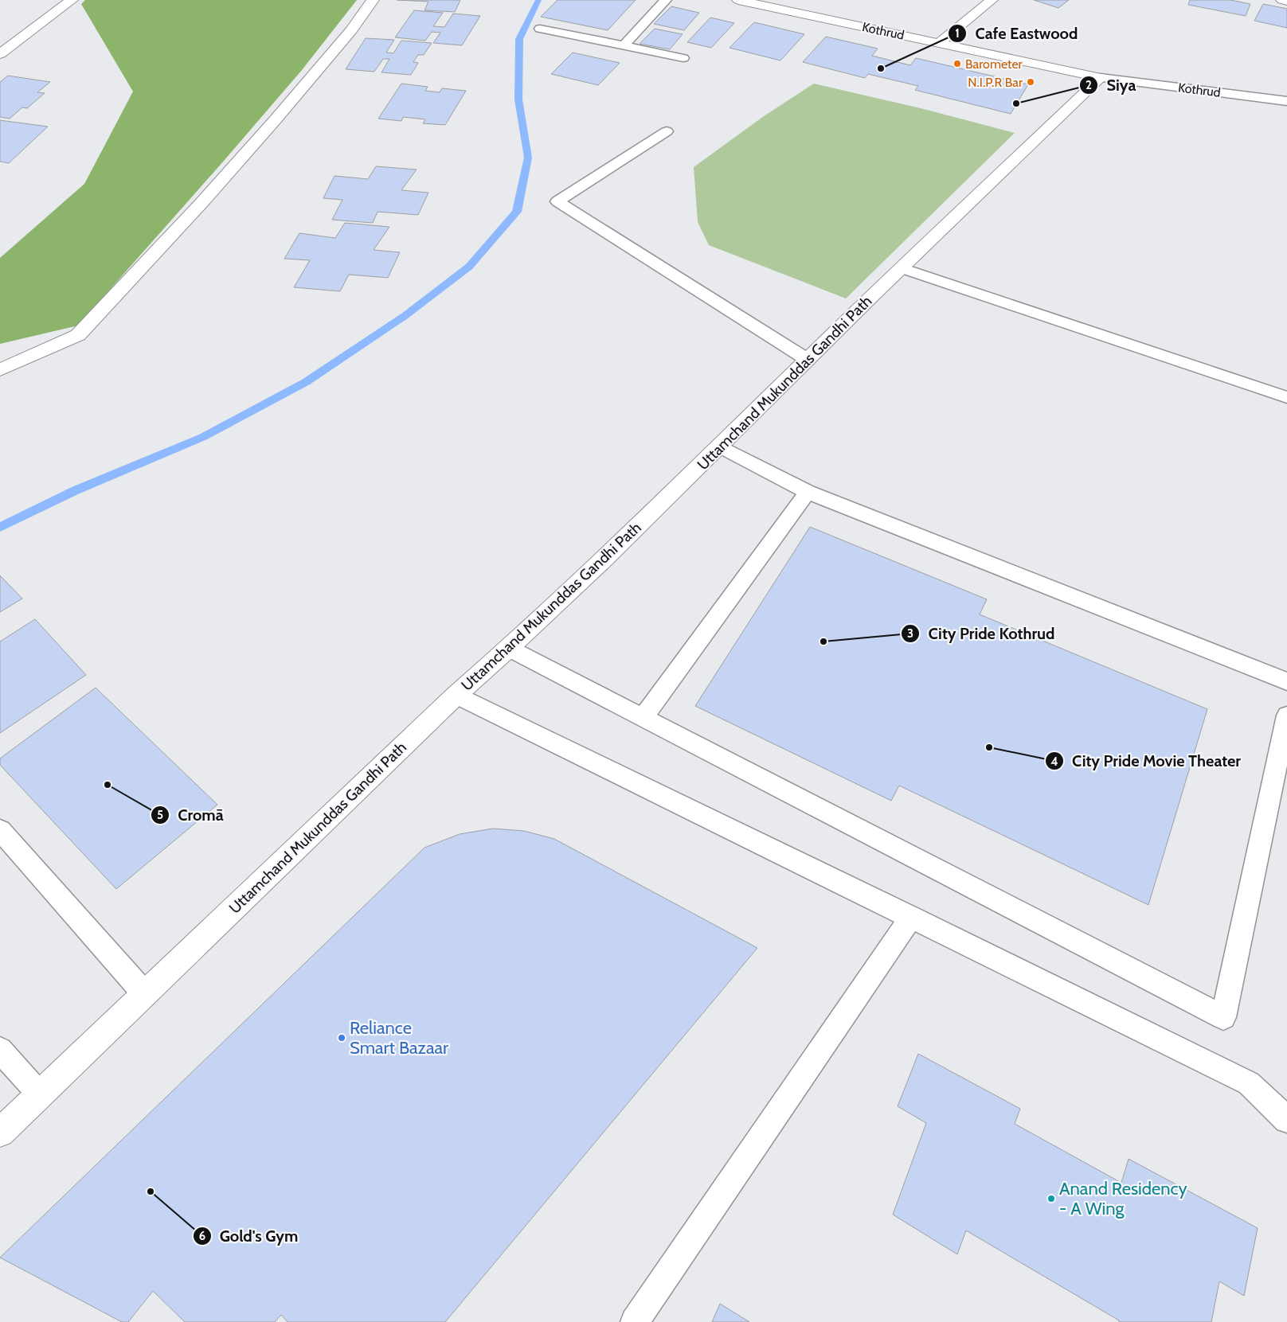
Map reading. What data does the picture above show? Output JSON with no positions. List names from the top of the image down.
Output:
{
  "streets": {
    "street": ["Kothrud", "Uttamchand Mukunddas Gandhi Path"]
  },
  "crossings": [
    ["Kothrud", "Uttamchand Mukunddas Gandhi Path"]
  ],
  "places": [
    "Barometer",
    "Cafe Eastwood",
    "N.I.P.R Bar",
    "Siya",
    "City Pride Kothrud",
    "City Pride Movie Theater",
    "Cromā",
    "Reliance Smart Bazaar",
    "Gold's Gym",
    "Anand Residency - A Wing"
  ]
}
